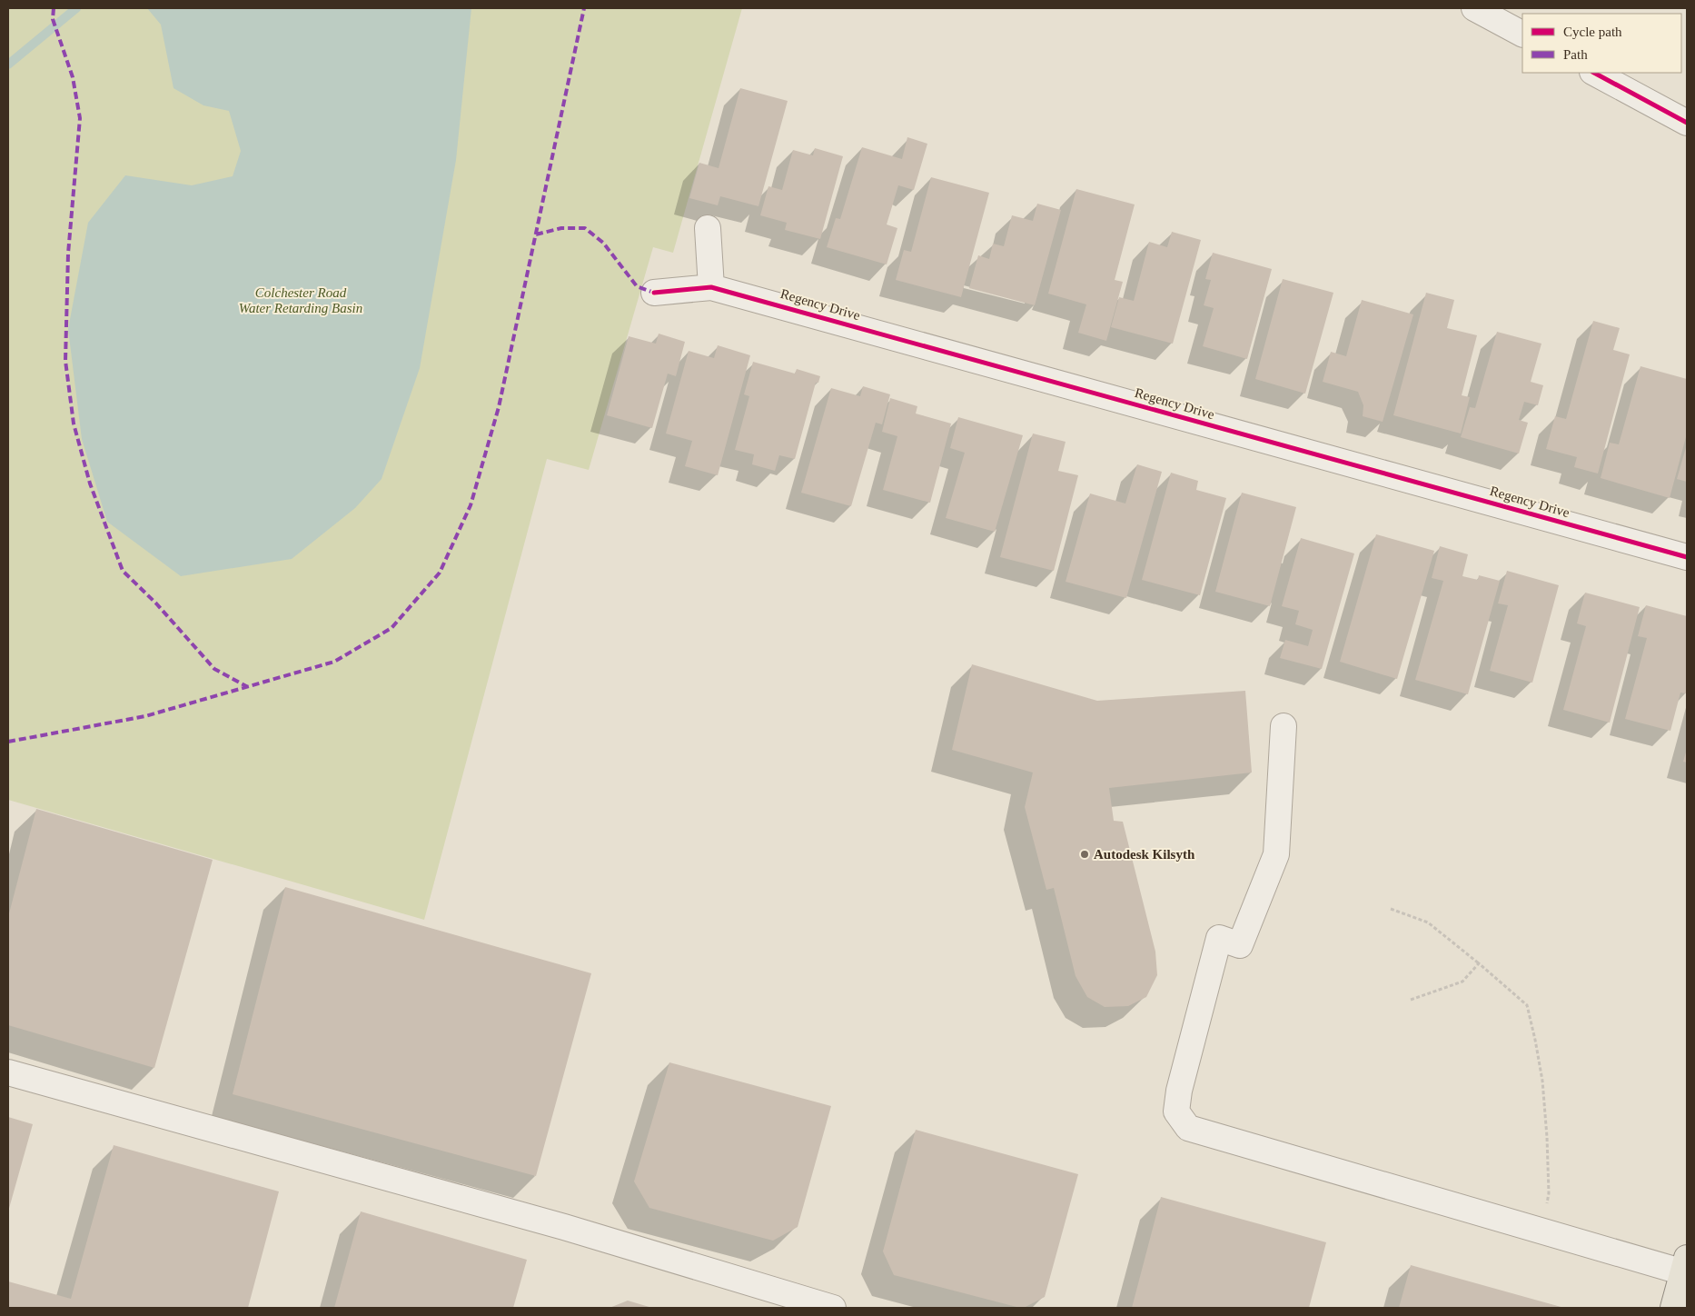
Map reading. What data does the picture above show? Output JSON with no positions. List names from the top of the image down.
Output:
{
  "streets": {
    "street": ["Regency Drive"]
  },
  "parks": ["Colchester Road Water Retarding Basin"],
  "places": ["Autodesk Kilsyth"],
  "legend": ["Cycle path", "Path"]
}
